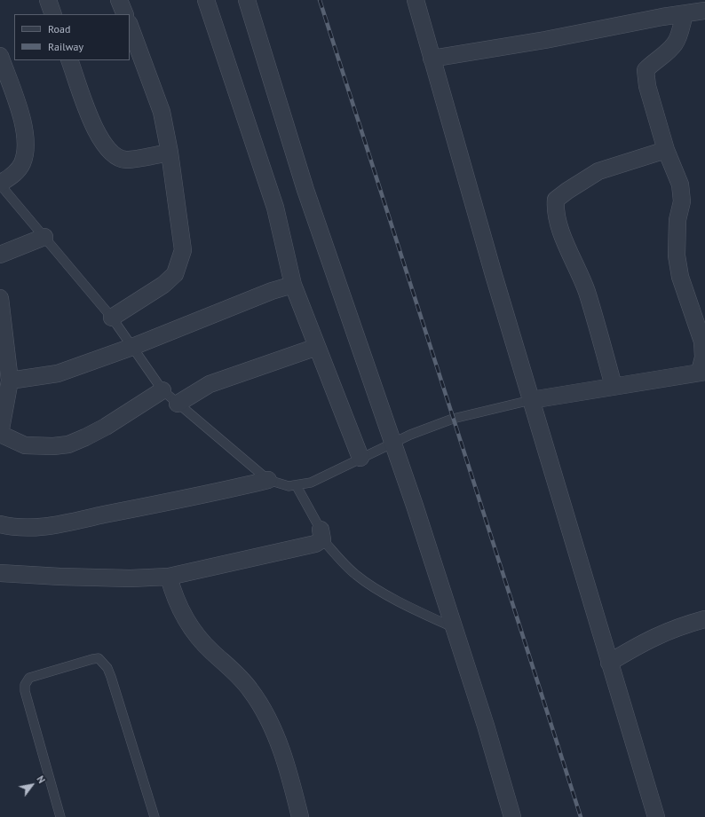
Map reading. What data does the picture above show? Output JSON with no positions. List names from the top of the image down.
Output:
{
  "legend": ["Road", "Railway"],
  "north": "top right"
}
